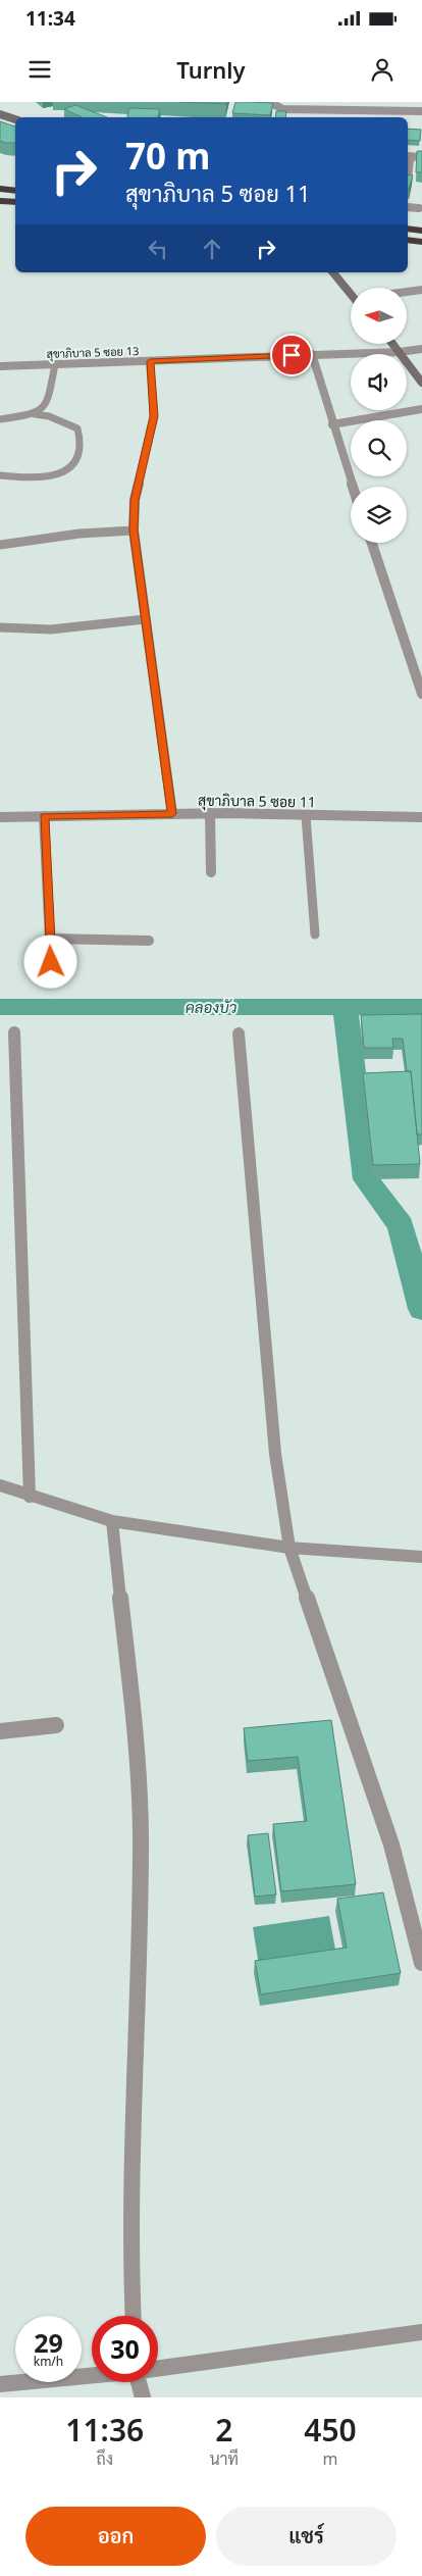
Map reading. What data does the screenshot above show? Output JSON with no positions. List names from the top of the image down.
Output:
{
  "streets": {
    "street": ["สุขาภิบาล 5 ซอย 13", "สุขาภิบาล 5 ซอย 11"]
  },
  "water": ["คลองบัว"],
  "north": "left",
  "page": {
    "status": "11:34",
    "header": "Turnly",
    "turn": ["70 m", "สุขาภิบาล 5 ซอย 11"],
    "speed": "29 km/h",
    "limit": "30",
    "eta": [
      "11:36",
      "ถึง",
      "2",
      "นาที",
      "450",
      "m"
    ],
    "buttons": ["ออก", "แชร์"]
  }
}
